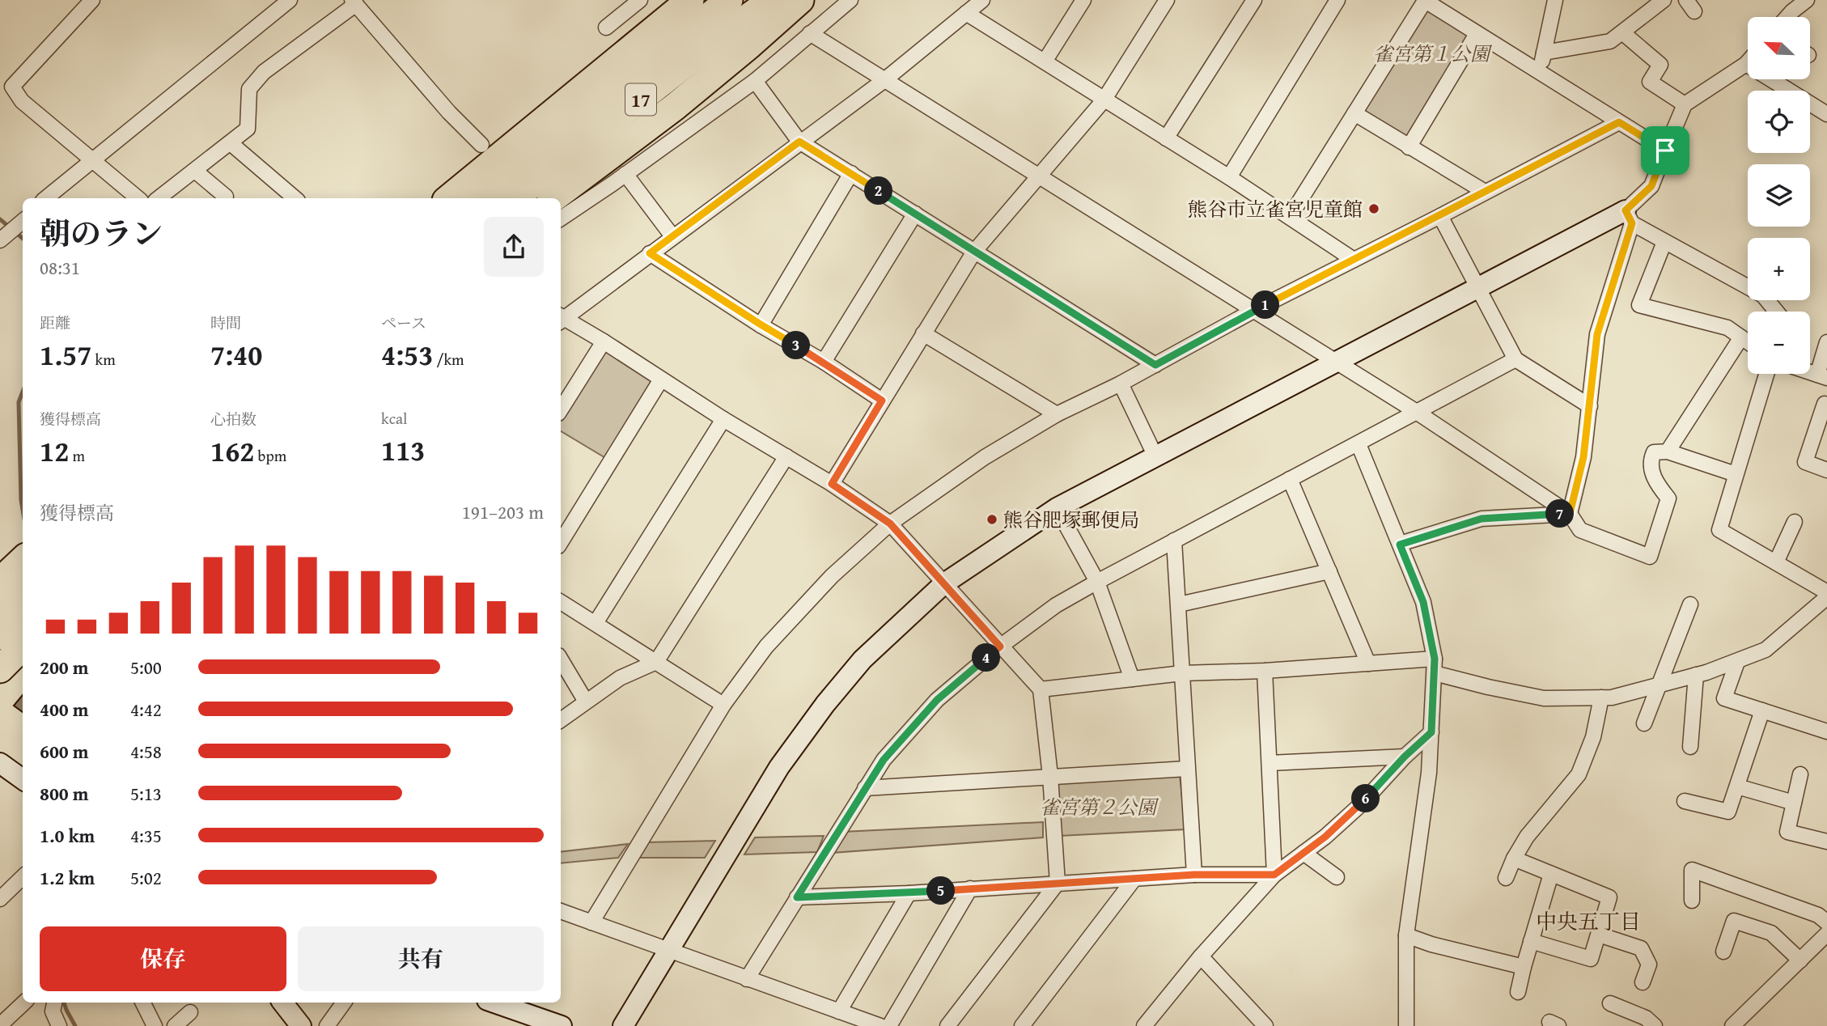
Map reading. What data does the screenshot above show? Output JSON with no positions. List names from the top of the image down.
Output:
{
  "streets": {
    "highway": ["17"]
  },
  "districts": ["中央五丁目"],
  "parks": ["雀宮第１公園", "雀宮第２公園"],
  "places": ["熊谷市立雀宮児童館", "熊谷肥塚郵便局"],
  "north": "top left",
  "page": {
    "map_buttons": ["+", "−"],
    "pins": [
      "2",
      "1",
      "3",
      "7",
      "4",
      "6",
      "5"
    ],
    "heading": ["朝のラン", "08:31"],
    "stats": [
      ["距離", "1.57 km"],
      ["時間", "7:40"],
      ["ペース", "4:53 /km"],
      ["獲得標高", "12 m"],
      ["心拍数", "162 bpm"],
      ["kcal", "113"]
    ],
    "chart": ["獲得標高", "191–203 m"],
    "list": [
      {
        "name": "200 m",
        "note": "5:00"
      },
      {
        "name": "400 m",
        "note": "4:42"
      },
      {
        "name": "600 m",
        "note": "4:58"
      },
      {
        "name": "800 m",
        "note": "5:13"
      },
      {
        "name": "1.0 km",
        "note": "4:35"
      },
      {
        "name": "1.2 km",
        "note": "5:02"
      }
    ],
    "buttons": ["保存", "共有"]
  }
}
